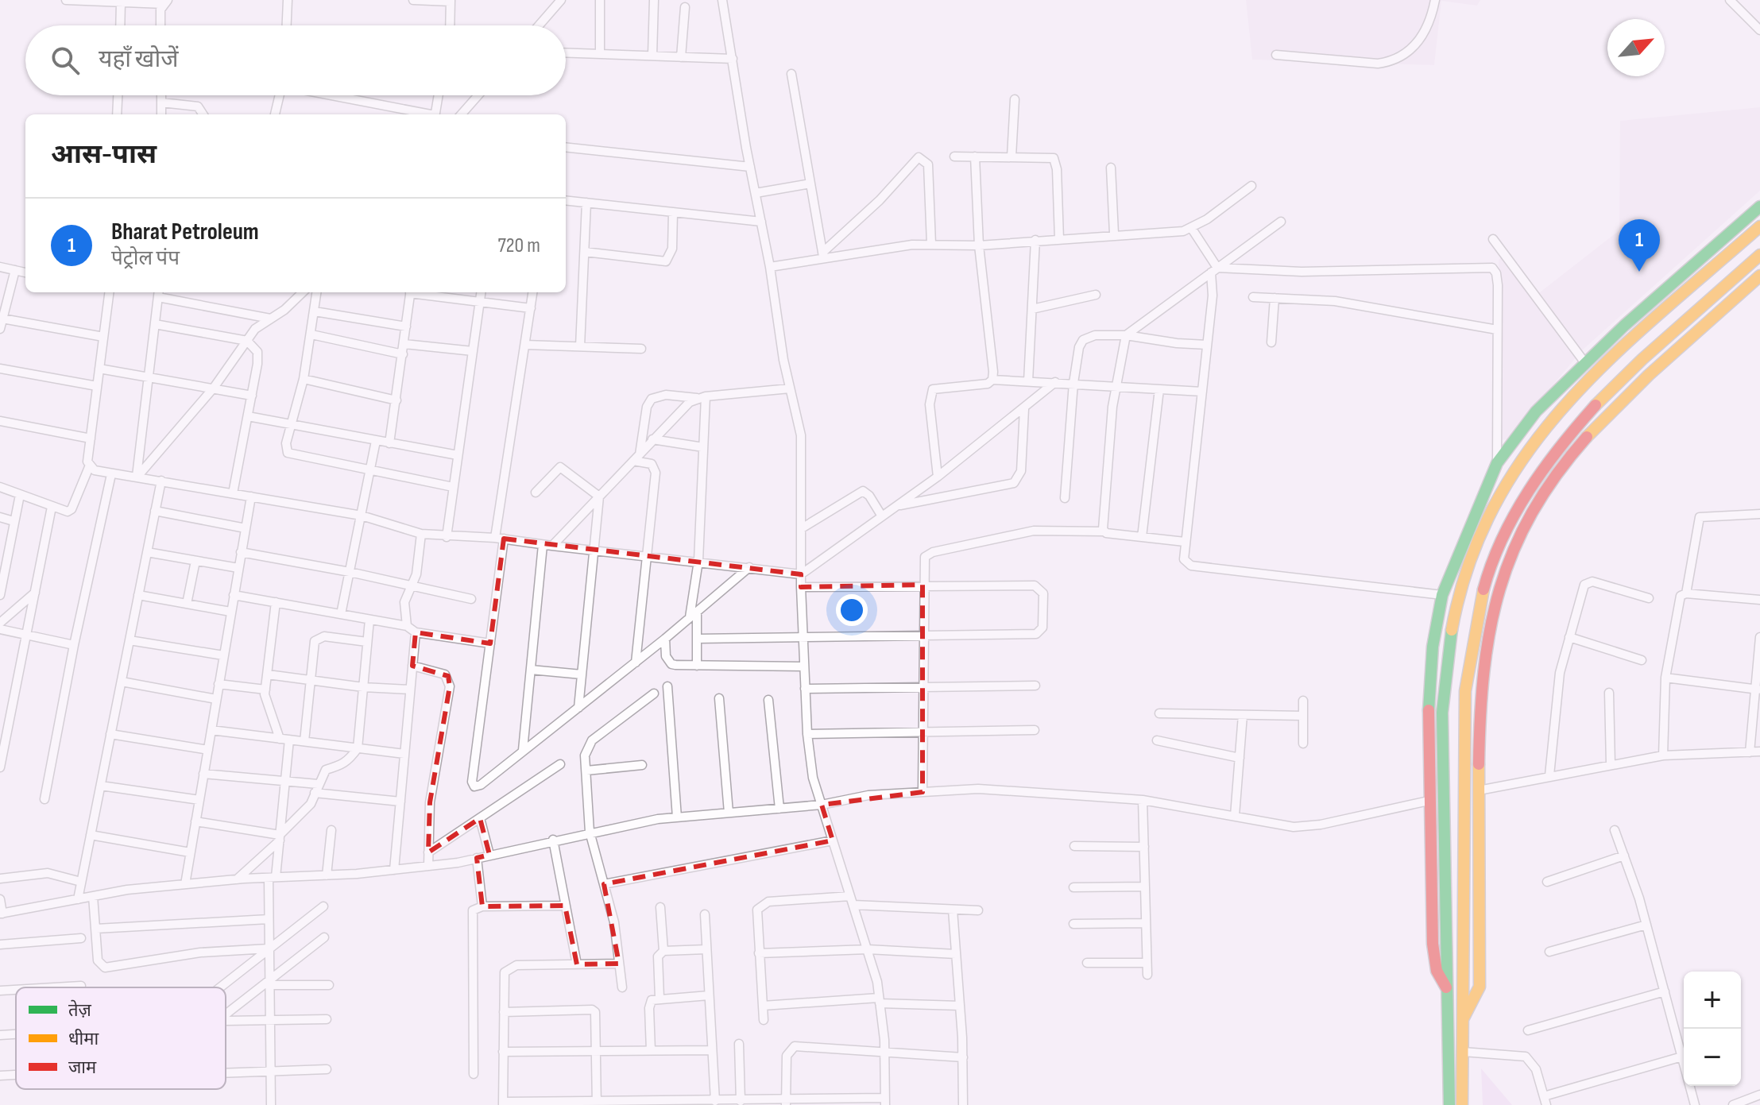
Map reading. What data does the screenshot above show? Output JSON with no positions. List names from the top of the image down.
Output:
{
  "legend": ["तेज़", "धीमा", "जाम"],
  "north": "top right",
  "page": {
    "search": "यहाँ खोजें",
    "heading": "आस-पास",
    "list": [
      {
        "mark": "1",
        "name": "Bharat Petroleum",
        "note": "पेट्रोल पंप",
        "value": "720 m"
      }
    ],
    "pins": "1",
    "map_buttons": ["+", "−"]
  }
}
